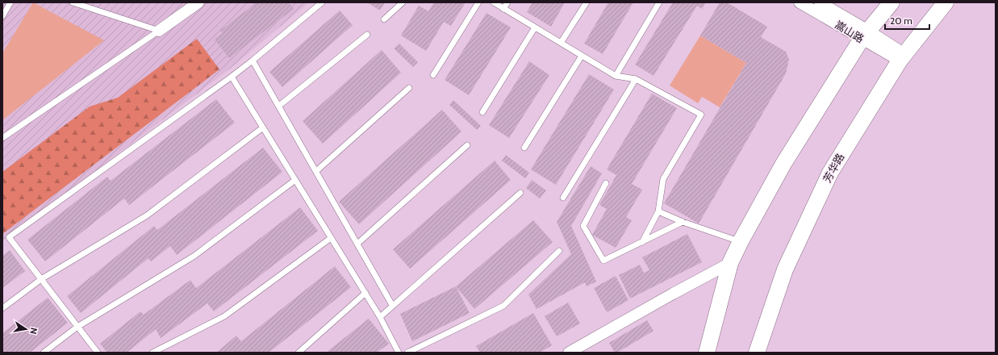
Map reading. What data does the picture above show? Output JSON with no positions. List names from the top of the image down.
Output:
{
  "streets": {
    "main road": ["芳华路"],
    "street": ["嵩山路"]
  },
  "crossings": [
    ["嵩山路", "芳华路"]
  ],
  "scale_bar": "20 m",
  "north": "right"
}
